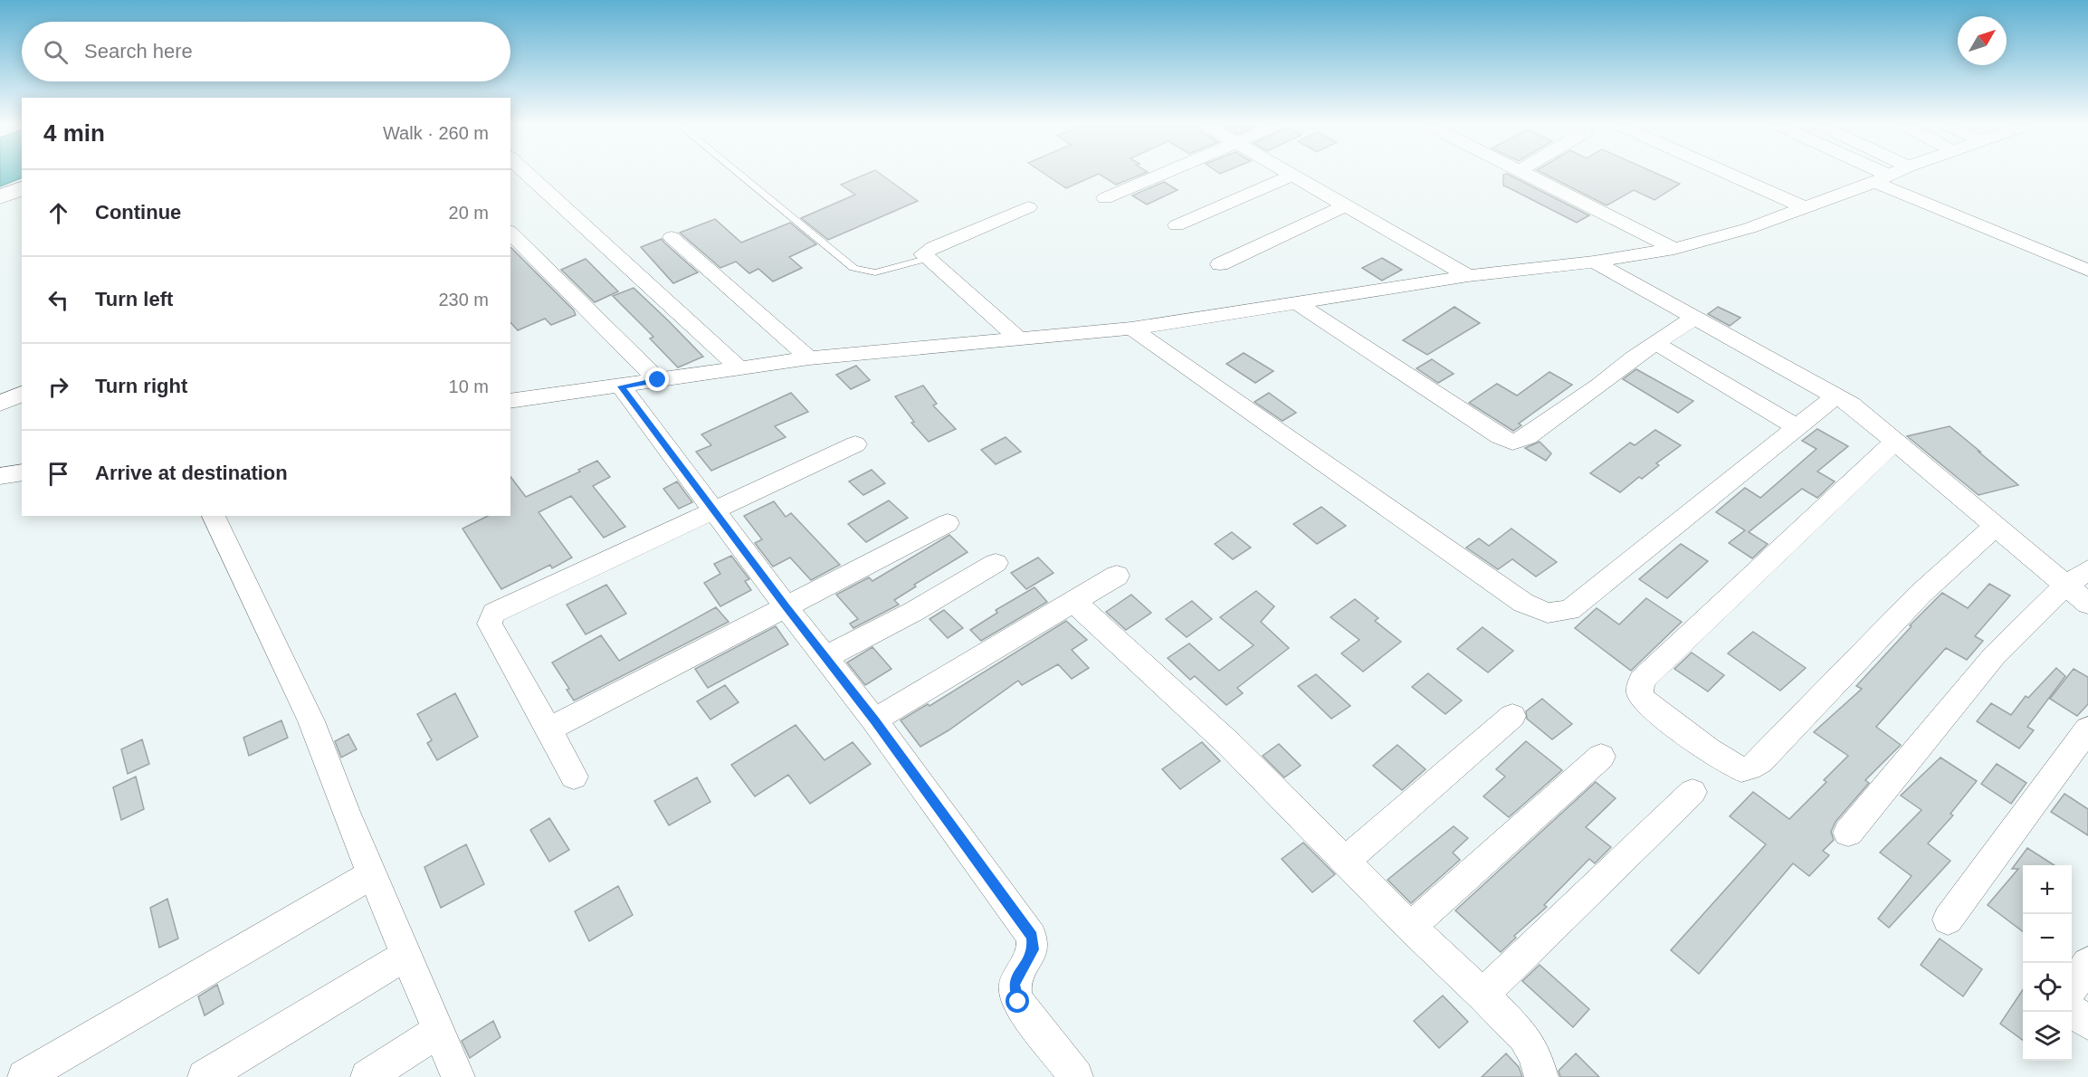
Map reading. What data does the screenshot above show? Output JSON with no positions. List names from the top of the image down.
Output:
{
  "north": "top right",
  "page": {
    "search": "Search here",
    "heading": ["4 min", "Walk · 260 m"],
    "list": [
      ["Continue", "20 m"],
      ["Turn left", "230 m"],
      ["Turn right", "10 m"],
      "Arrive at destination"
    ],
    "map_buttons": ["+", "−"]
  }
}
